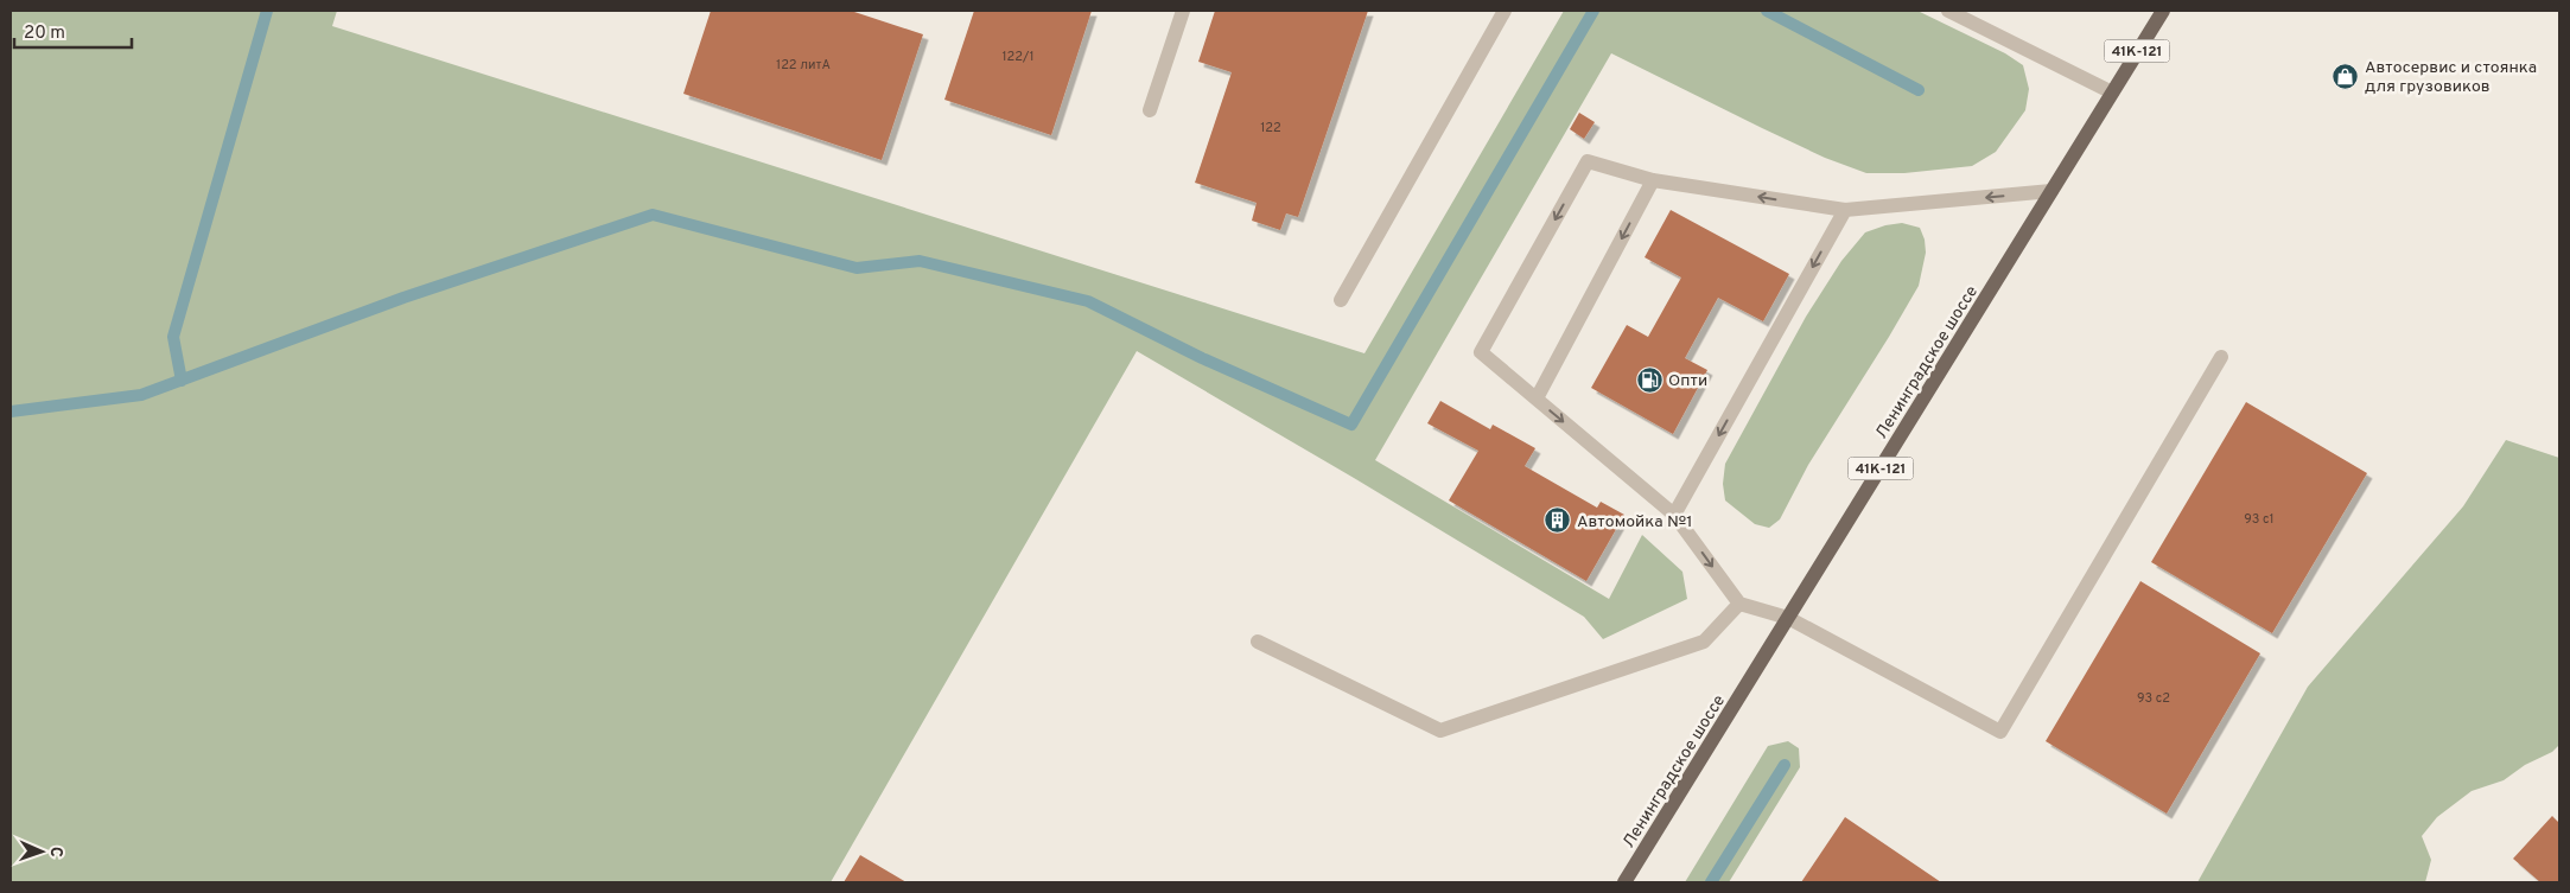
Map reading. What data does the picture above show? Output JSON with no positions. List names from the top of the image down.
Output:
{
  "streets": {
    "main road": ["41К-121", "Ленинградское шоссе"]
  },
  "places": {
    "shop": ["Автосервис и стоянка для грузовиков"],
    "fuel station": ["Опти"],
    "building": ["Автомойка №1"]
  },
  "house_numbers": [
    "122/1",
    "122 литА",
    "122",
    "93 с1",
    "93 с2"
  ],
  "scale_bar": "20 m",
  "north": "right"
}
